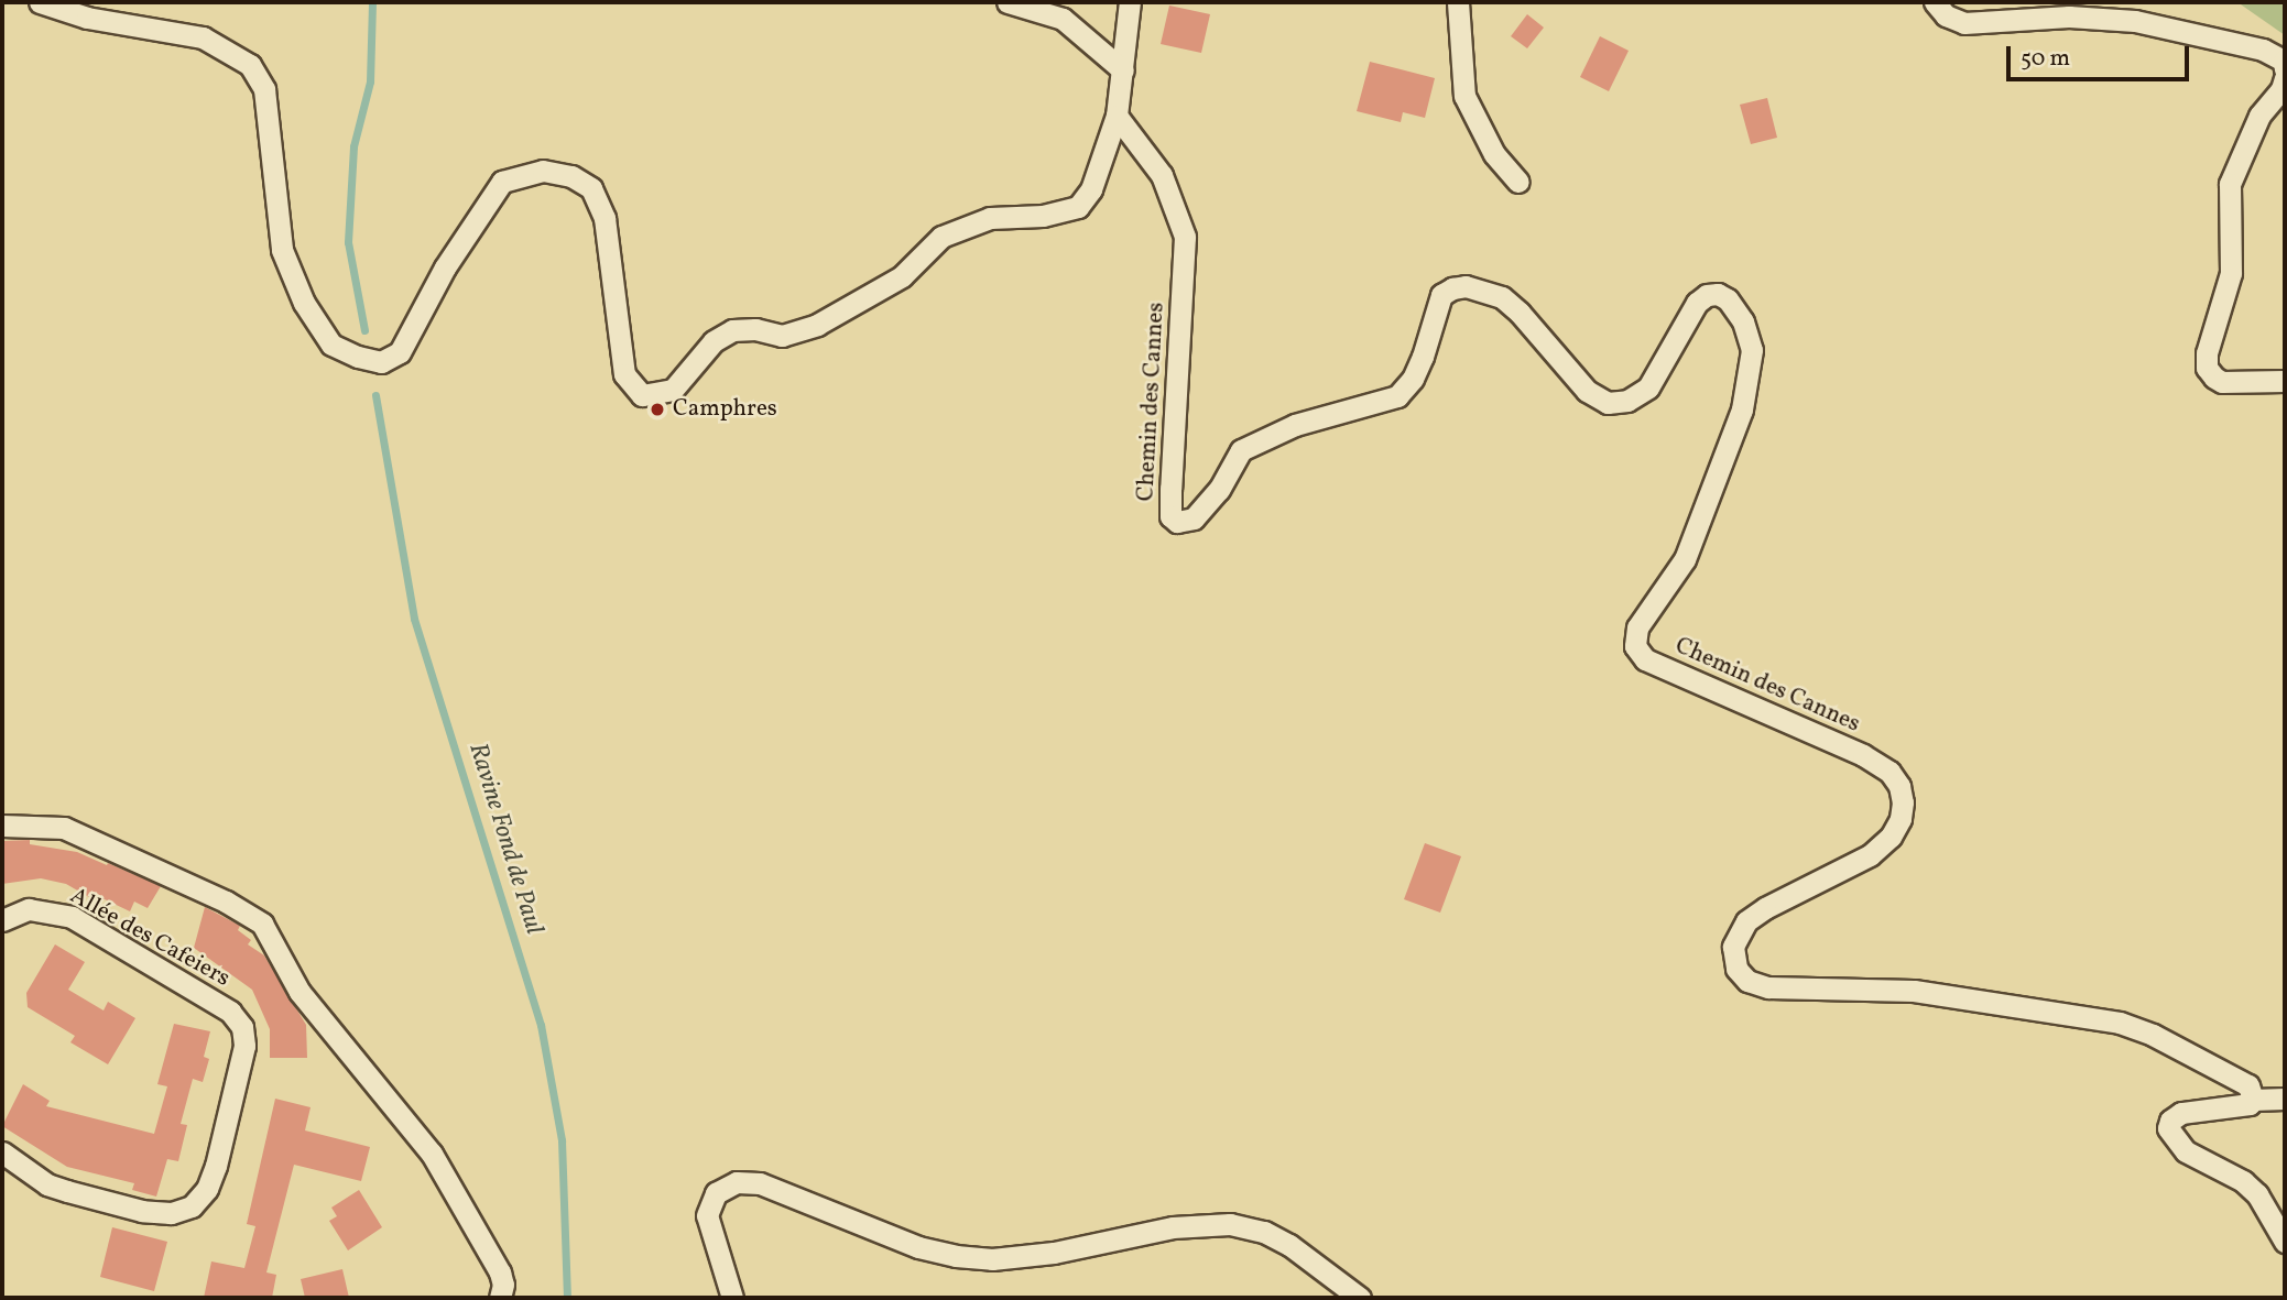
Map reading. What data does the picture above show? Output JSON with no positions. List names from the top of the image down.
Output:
{
  "streets": {
    "street": ["Chemin des Cannes", "Allée des Cafeiers"]
  },
  "water": ["Ravine Fond de Paul"],
  "places": ["Camphres"],
  "scale_bar": "50 m"
}
